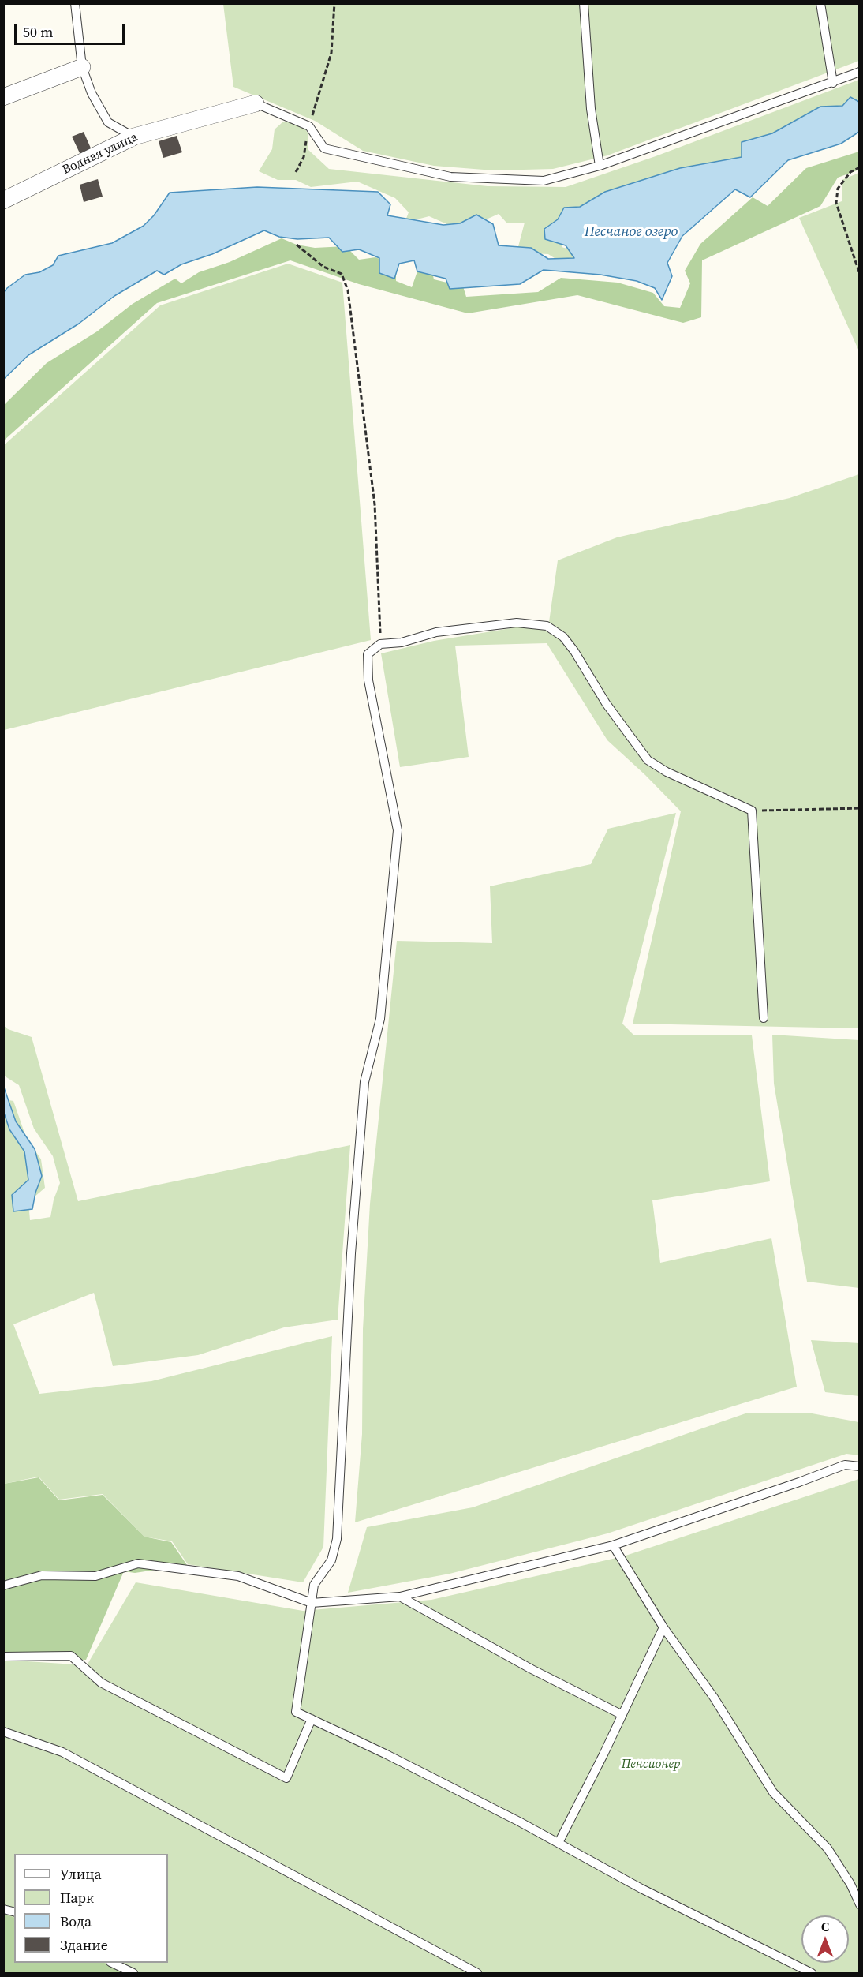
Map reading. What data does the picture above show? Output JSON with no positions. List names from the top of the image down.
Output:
{
  "streets": {
    "street": ["Водная улица"]
  },
  "water": ["Песчаное озеро"],
  "parks": ["Пенсионер"],
  "legend": [
    "Улица",
    "Парк",
    "Вода",
    "Здание"
  ],
  "scale_bar": "50 m",
  "north": "top"
}
